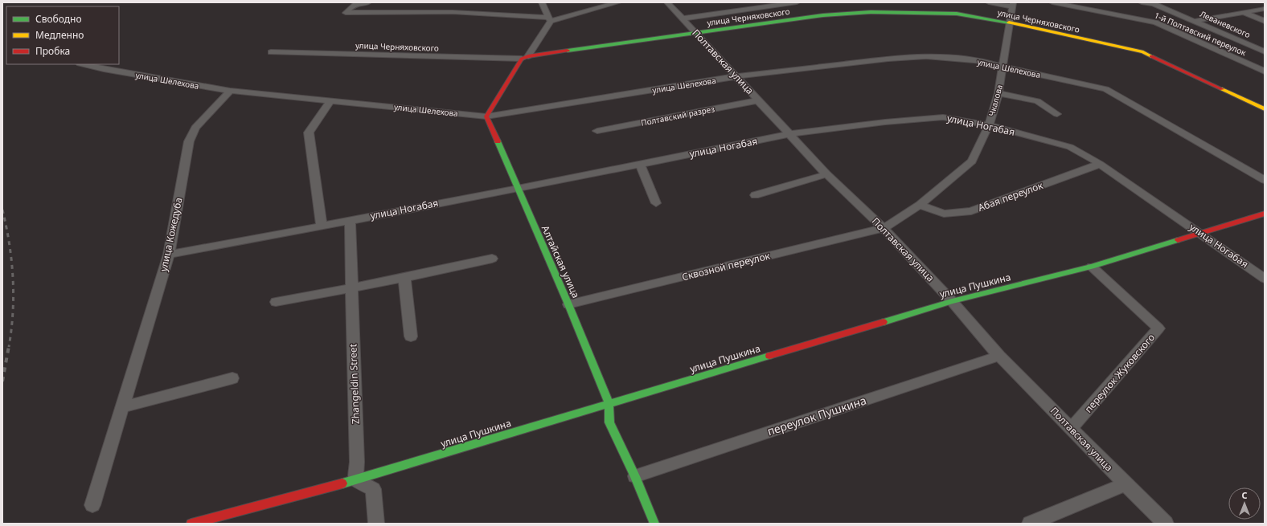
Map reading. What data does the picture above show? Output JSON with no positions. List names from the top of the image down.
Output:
{
  "streets": {
    "street": [
      "улица Черняховского",
      "Леваневского",
      "1-й Полтавский переулок",
      "Полтавская улица",
      "улица Шелехова",
      "Чкалова",
      "Полтавский разрез",
      "улица Ногабая",
      "Абая переулок",
      "улица Кожедуба",
      "Алтайская улица",
      "Сквозной переулок",
      "улица Пушкина",
      "переулок Жуковского",
      "Zhangeldin Street",
      "переулок Пушкина"
    ]
  },
  "crossings": [
    ["улица Черняховского", "Полтавская улица"],
    ["улица Черняховского", "Чкалова"],
    ["Полтавская улица", "улица Шелехова"],
    ["Полтавская улица", "Чкалова"],
    ["Полтавская улица", "Полтавский разрез"],
    ["Полтавская улица", "улица Ногабая"],
    ["Полтавская улица", "Сквозной переулок"],
    ["Полтавская улица", "улица Пушкина"],
    ["Полтавская улица", "переулок Жуковского"],
    ["Полтавская улица", "переулок Пушкина"],
    ["улица Шелехова", "Чкалова"],
    ["улица Шелехова", "улица Кожедуба"],
    ["улица Шелехова", "Алтайская улица"],
    ["Чкалова", "улица Ногабая"],
    ["Чкалова", "Абая переулок"],
    ["Чкалова", "Сквозной переулок"],
    ["улица Ногабая", "Абая переулок"],
    ["улица Ногабая", "улица Кожедуба"],
    ["улица Ногабая", "Алтайская улица"],
    ["улица Ногабая", "улица Пушкина"],
    ["улица Ногабая", "Zhangeldin Street"],
    ["Алтайская улица", "Сквозной переулок"],
    ["Алтайская улица", "улица Пушкина"],
    ["Алтайская улица", "переулок Пушкина"],
    ["улица Пушкина", "переулок Жуковского"],
    ["улица Пушкина", "Zhangeldin Street"]
  ],
  "legend": ["Свободно", "Медленно", "Пробка"],
  "north": "top"
}
